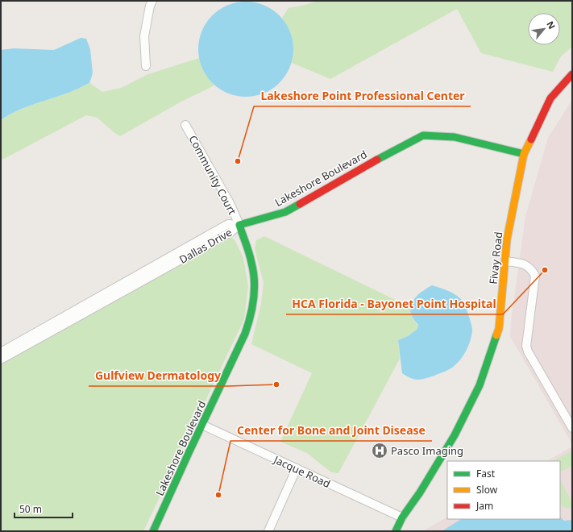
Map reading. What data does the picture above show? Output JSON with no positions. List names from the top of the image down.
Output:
{
  "streets": {
    "street": [
      "Community Court",
      "Lakeshore Boulevard",
      "Dallas Drive",
      "Fivay Road",
      "Jacque Road"
    ]
  },
  "crossings": [
    ["Community Court", "Lakeshore Boulevard"],
    ["Community Court", "Dallas Drive"],
    ["Lakeshore Boulevard", "Dallas Drive"],
    ["Lakeshore Boulevard", "Fivay Road"],
    ["Lakeshore Boulevard", "Jacque Road"],
    ["Fivay Road", "Jacque Road"]
  ],
  "places": {
    "other": [
      "Lakeshore Point Professional Center",
      "HCA Florida - Bayonet Point Hospital",
      "Gulfview Dermatology",
      "Center for Bone and Joint Disease"
    ],
    "hospital": ["Pasco Imaging"]
  },
  "legend": ["Fast", "Slow", "Jam"],
  "scale_bar": "50 m",
  "north": "top right"
}
